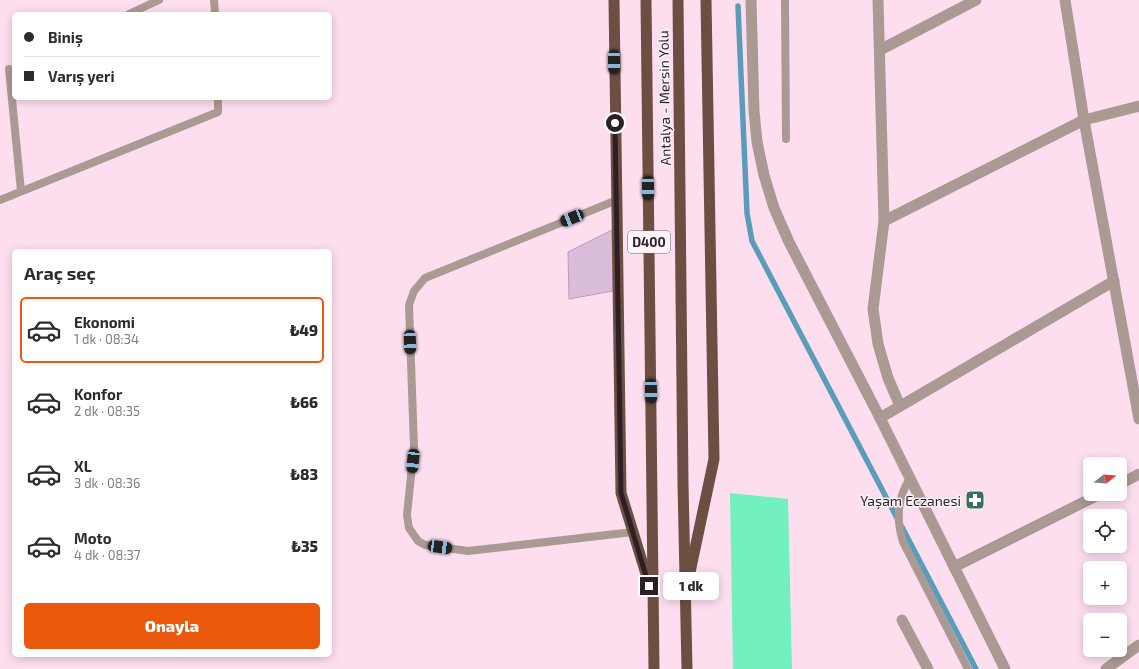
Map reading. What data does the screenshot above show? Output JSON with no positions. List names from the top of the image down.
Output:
{
  "streets": {
    "highway": ["Antalya - Mersin Yolu", "D400"]
  },
  "crossings": [
    ["Antalya - Mersin Yolu", "D400"]
  ],
  "places": {
    "pharmacy": ["Yaşam Eczanesi"]
  },
  "north": "right",
  "page": {
    "banner": ["Biniş", "Varış yeri"],
    "heading": "Araç seç",
    "list": [
      {
        "name": "Ekonomi",
        "note": "1 dk · 08:34",
        "value": "₺49"
      },
      {
        "name": "Konfor",
        "note": "2 dk · 08:35",
        "value": "₺66"
      },
      {
        "name": "XL",
        "note": "3 dk · 08:36",
        "value": "₺83"
      },
      {
        "name": "Moto",
        "note": "4 dk · 08:37",
        "value": "₺35"
      }
    ],
    "map_buttons": ["+", "−"],
    "bubble": "1 dk",
    "buttons": "Onayla"
  }
}
